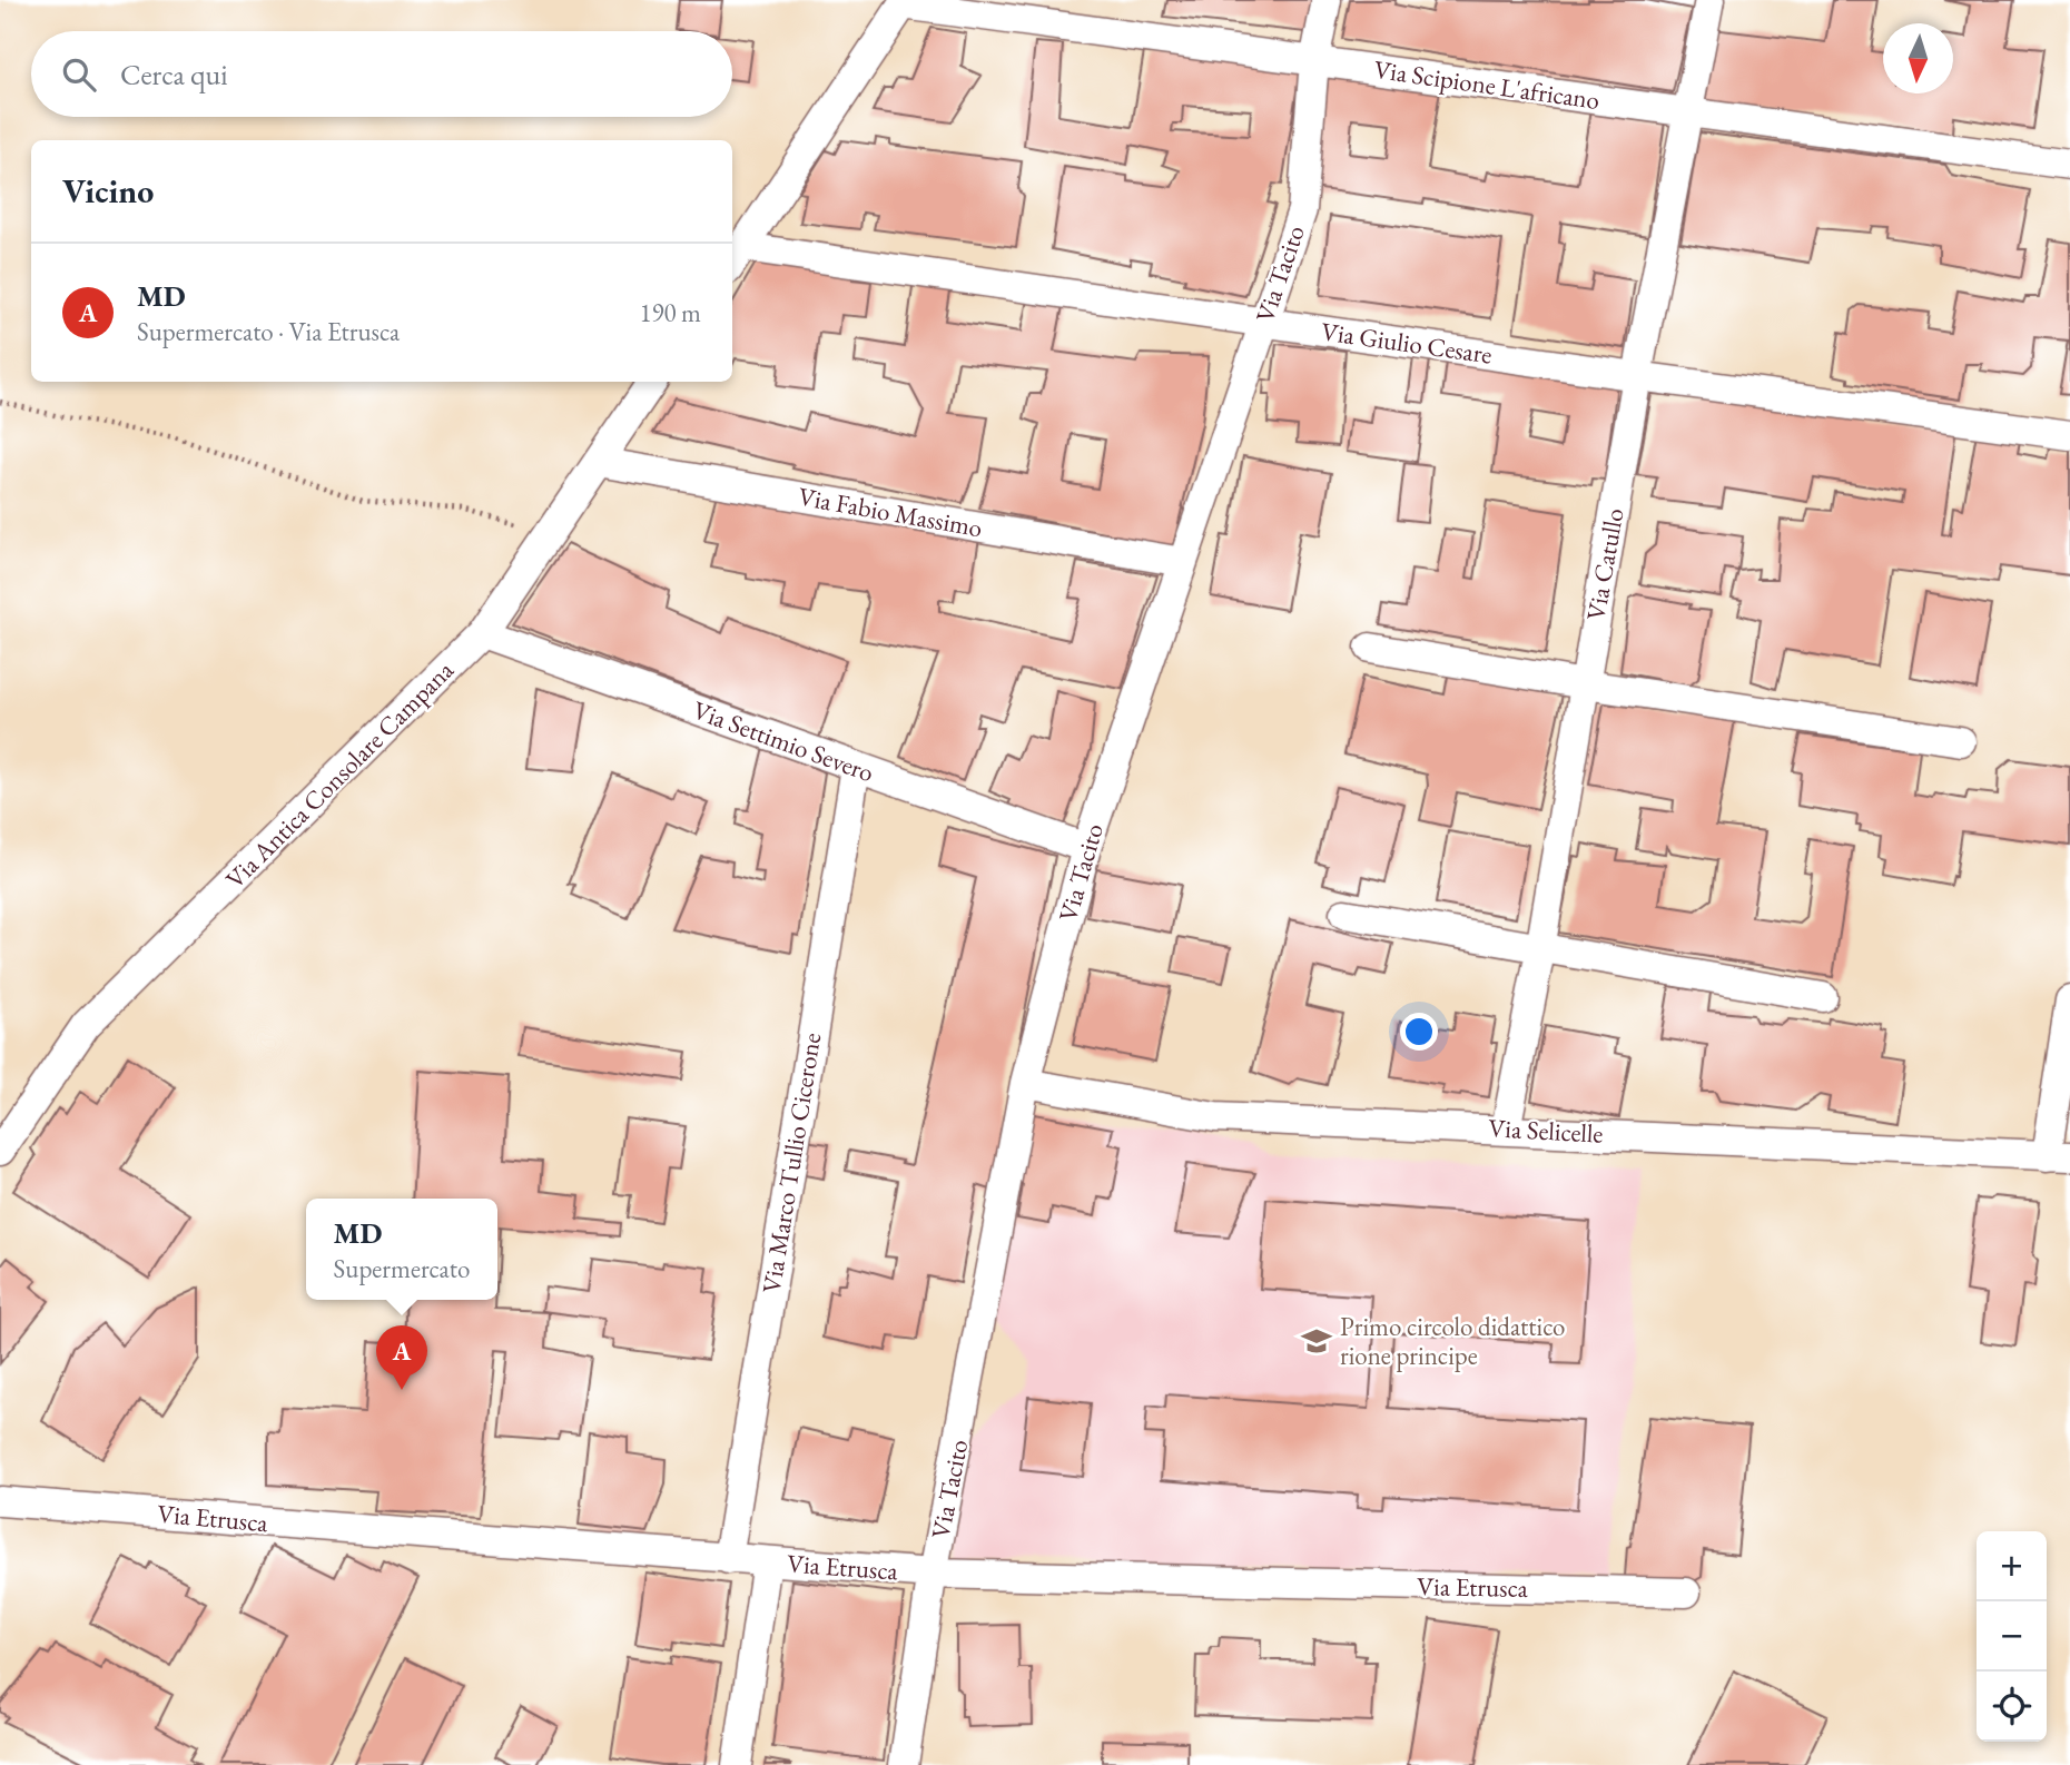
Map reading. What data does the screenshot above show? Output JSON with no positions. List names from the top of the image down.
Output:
{
  "streets": {
    "street": [
      "Via Scipione L'africano",
      "Via Tacito",
      "Via Giulio Cesare",
      "Via Fabio Massimo",
      "Via Catullo",
      "Via Settimio Severo",
      "Via Antica Consolare Campana",
      "Via Selicelle",
      "Via Marco Tullio Cicerone",
      "Via Etrusca"
    ]
  },
  "crossings": [
    ["Via Scipione L'africano", "Via Tacito"],
    ["Via Scipione L'africano", "Via Catullo"],
    ["Via Tacito", "Via Giulio Cesare"],
    ["Via Tacito", "Via Fabio Massimo"],
    ["Via Tacito", "Via Settimio Severo"],
    ["Via Tacito", "Via Selicelle"],
    ["Via Tacito", "Via Etrusca"],
    ["Via Giulio Cesare", "Via Catullo"],
    ["Via Fabio Massimo", "Via Antica Consolare Campana"],
    ["Via Catullo", "Via Selicelle"],
    ["Via Settimio Severo", "Via Antica Consolare Campana"],
    ["Via Settimio Severo", "Via Marco Tullio Cicerone"],
    ["Via Marco Tullio Cicerone", "Via Etrusca"]
  ],
  "places": {
    "school or university": ["Primo circolo didattico rione principe"]
  },
  "north": "bottom",
  "page": {
    "search": "Cerca qui",
    "heading": "Vicino",
    "list": [
      {
        "mark": "A",
        "name": "MD",
        "note": "Supermercato · Via Etrusca",
        "value": "190 m"
      }
    ],
    "popup": ["MD", "Supermercato"],
    "pins": "A",
    "map_buttons": ["+", "−"]
  }
}
